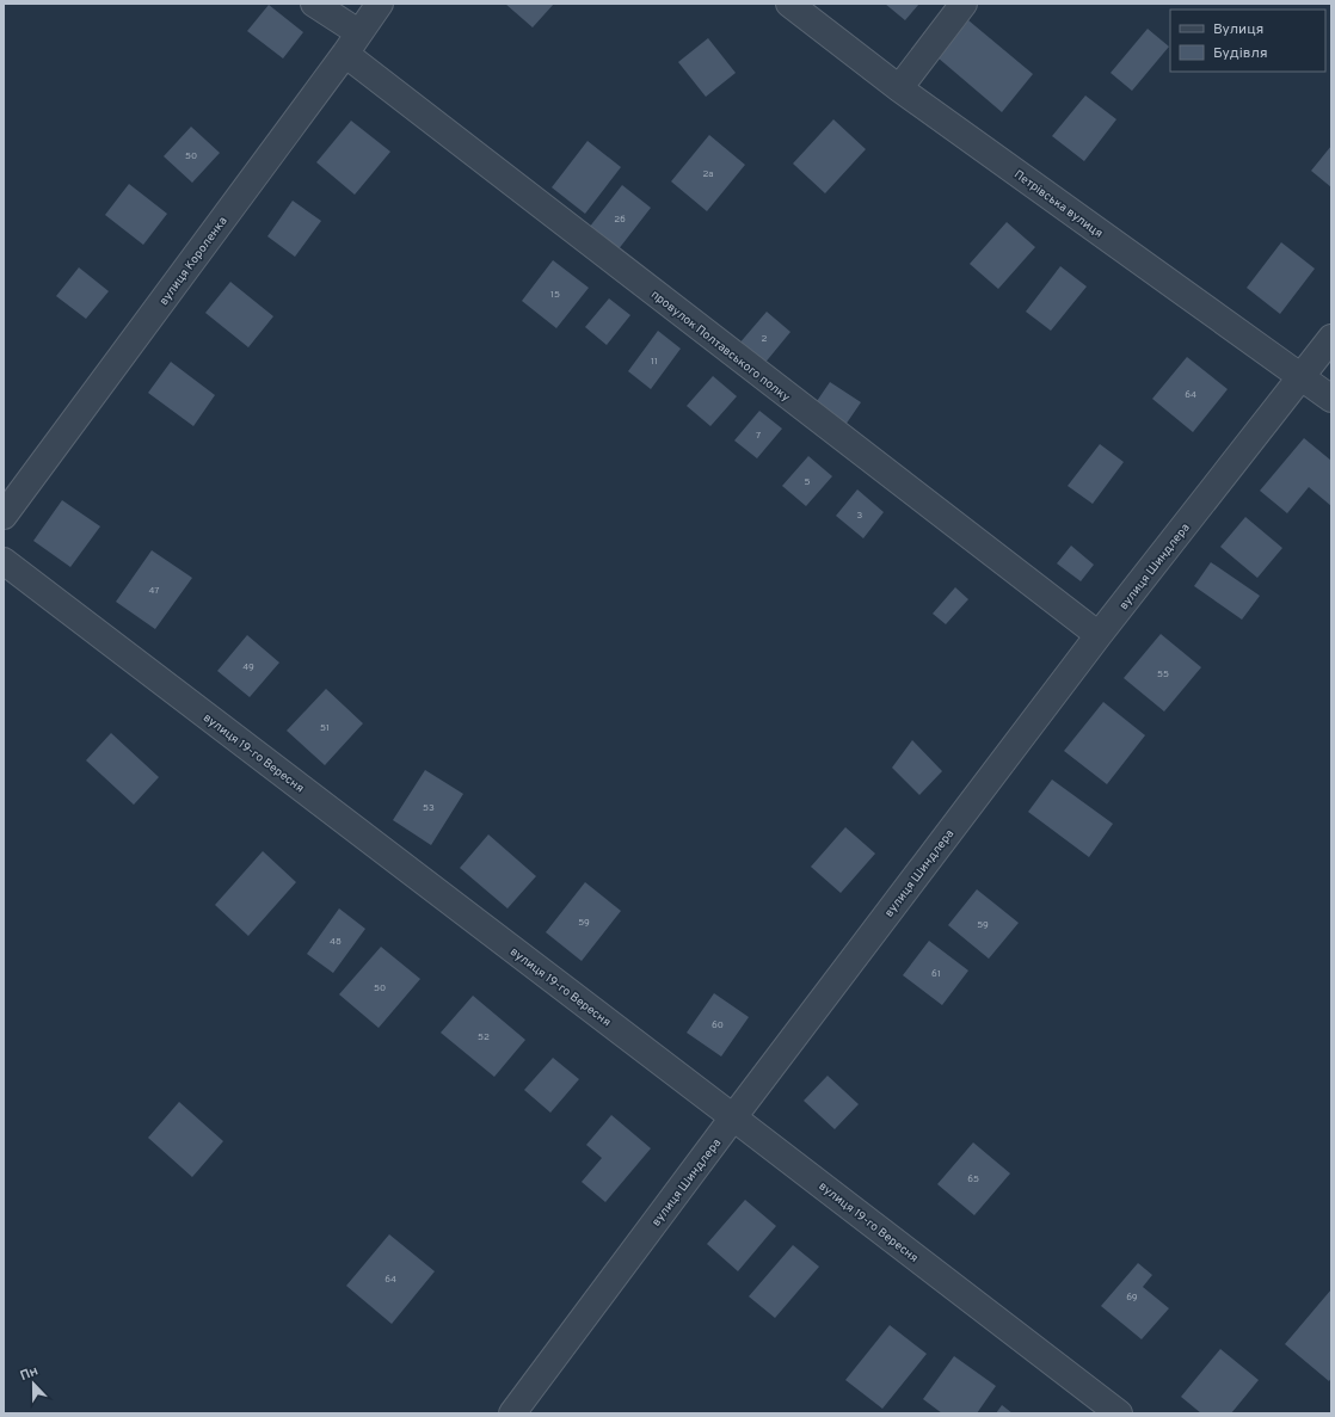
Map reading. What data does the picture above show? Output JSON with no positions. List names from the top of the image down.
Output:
{
  "streets": {
    "street": [
      "Петрівська вулиця",
      "вулиця Короленка",
      "провулок Полтавського полку",
      "вулиця Шиндлера",
      "вулиця 19-го Вересня"
    ]
  },
  "crossings": [
    ["Петрівська вулиця", "вулиця Шиндлера"],
    ["вулиця Короленка", "провулок Полтавського полку"],
    ["провулок Полтавського полку", "вулиця Шиндлера"],
    ["вулиця Шиндлера", "вулиця 19-го Вересня"]
  ],
  "house_numbers": [
    "50",
    "2а",
    "2б",
    "15",
    "2",
    "11",
    "64",
    "7",
    "5",
    "3",
    "47",
    "49",
    "55",
    "51",
    "53",
    "59",
    "59",
    "48",
    "61",
    "50",
    "60",
    "52",
    "65",
    "64",
    "69"
  ],
  "legend": ["Вулиця", "Будівля"],
  "north": "top"
}
